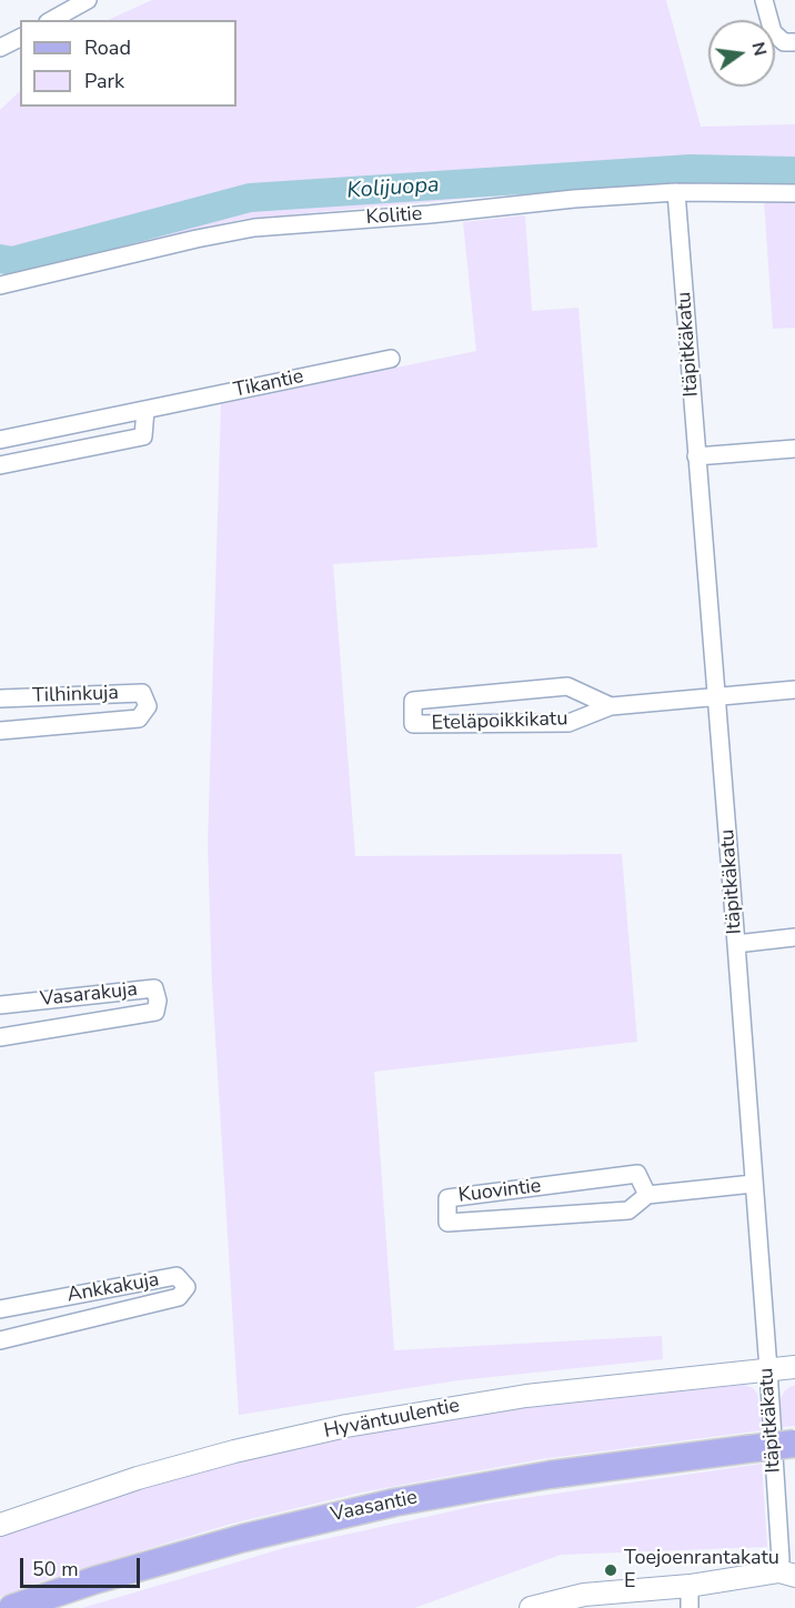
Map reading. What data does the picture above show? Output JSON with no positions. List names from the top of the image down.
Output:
{
  "streets": {
    "main road": ["Vaasantie"],
    "street": [
      "Kolitie",
      "Itäpitkäkatu",
      "Tikantie",
      "Tilhinkuja",
      "Eteläpoikkikatu",
      "Vasarakuja",
      "Kuovintie",
      "Ankkakuja",
      "Hyväntuulentie"
    ]
  },
  "crossings": [
    ["Kolitie", "Itäpitkäkatu"],
    ["Itäpitkäkatu", "Eteläpoikkikatu"],
    ["Itäpitkäkatu", "Kuovintie"],
    ["Itäpitkäkatu", "Hyväntuulentie"]
  ],
  "water": ["Kolijuopa"],
  "places": ["Toejoenrantakatu E"],
  "legend": ["Road", "Park"],
  "scale_bar": "50 m",
  "north": "right"
}
